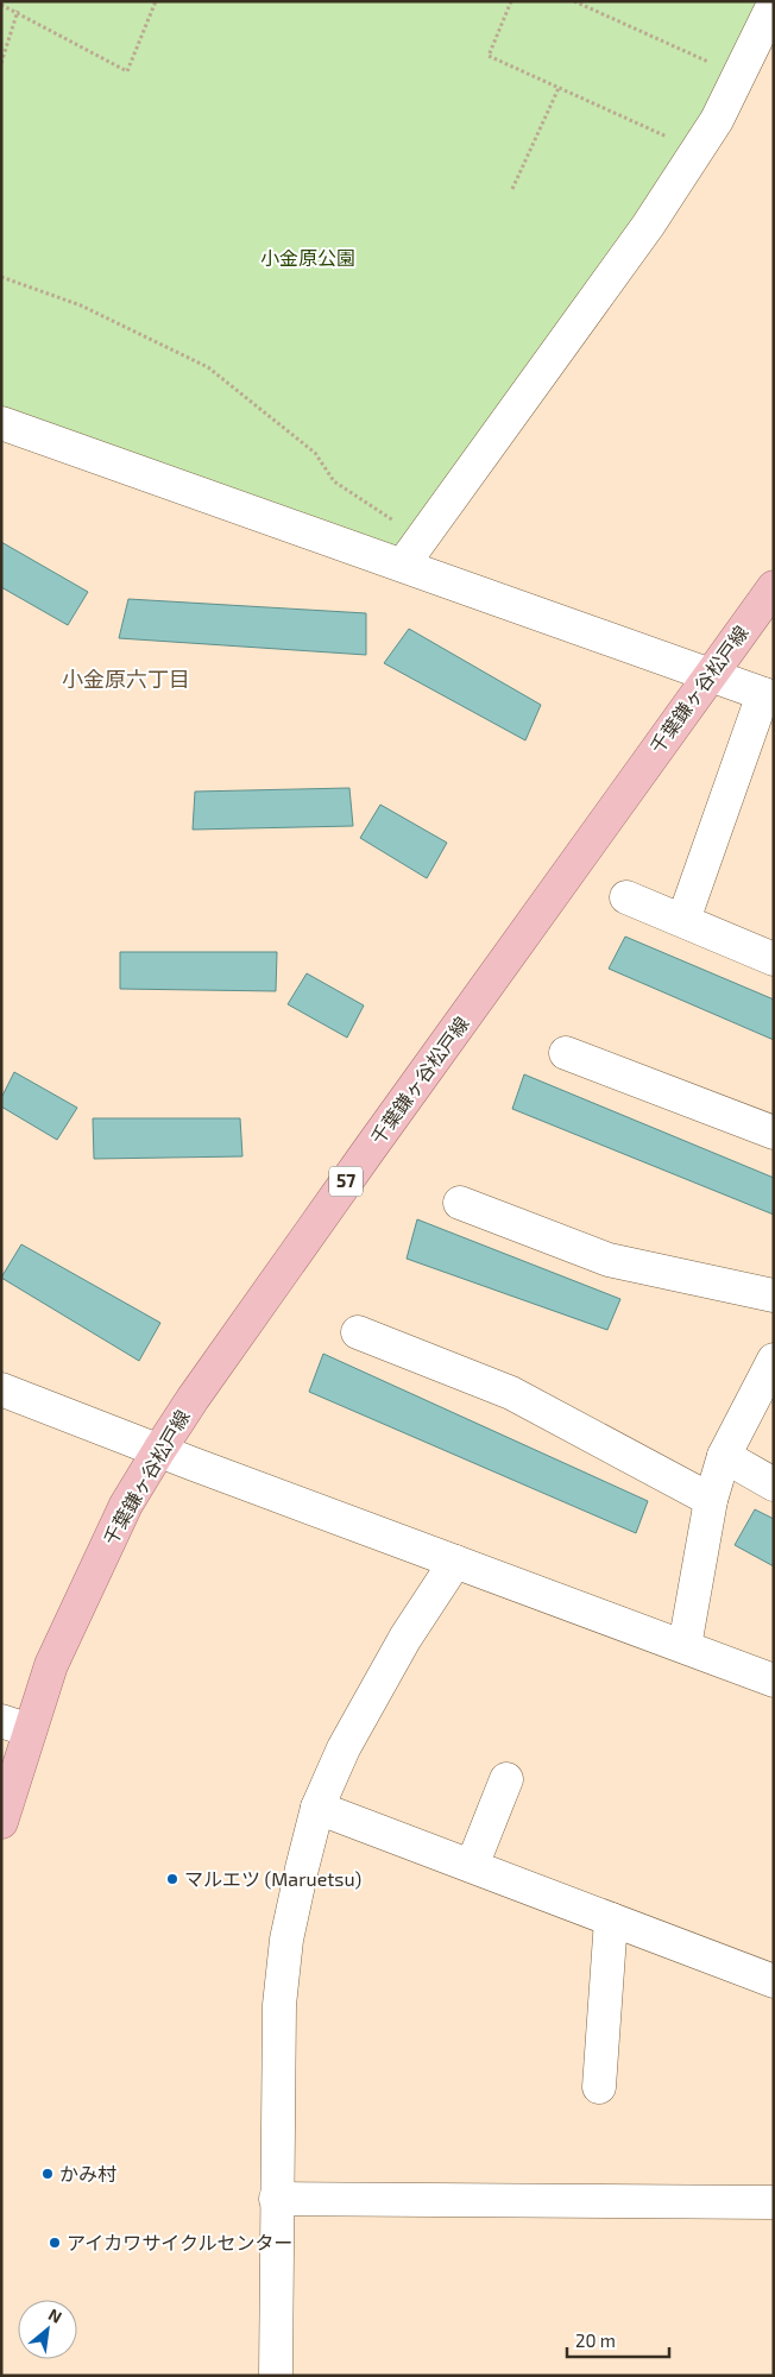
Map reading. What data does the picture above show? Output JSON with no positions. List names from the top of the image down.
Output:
{
  "streets": {
    "main road": ["千葉鎌ヶ谷松戸線", "57"]
  },
  "districts": ["小金原六丁目"],
  "parks": ["小金原公園"],
  "places": ["マルエツ (Maruetsu)", "かみ村", "アイカワサイクルセンター"],
  "scale_bar": "20 m",
  "north": "top right"
}
